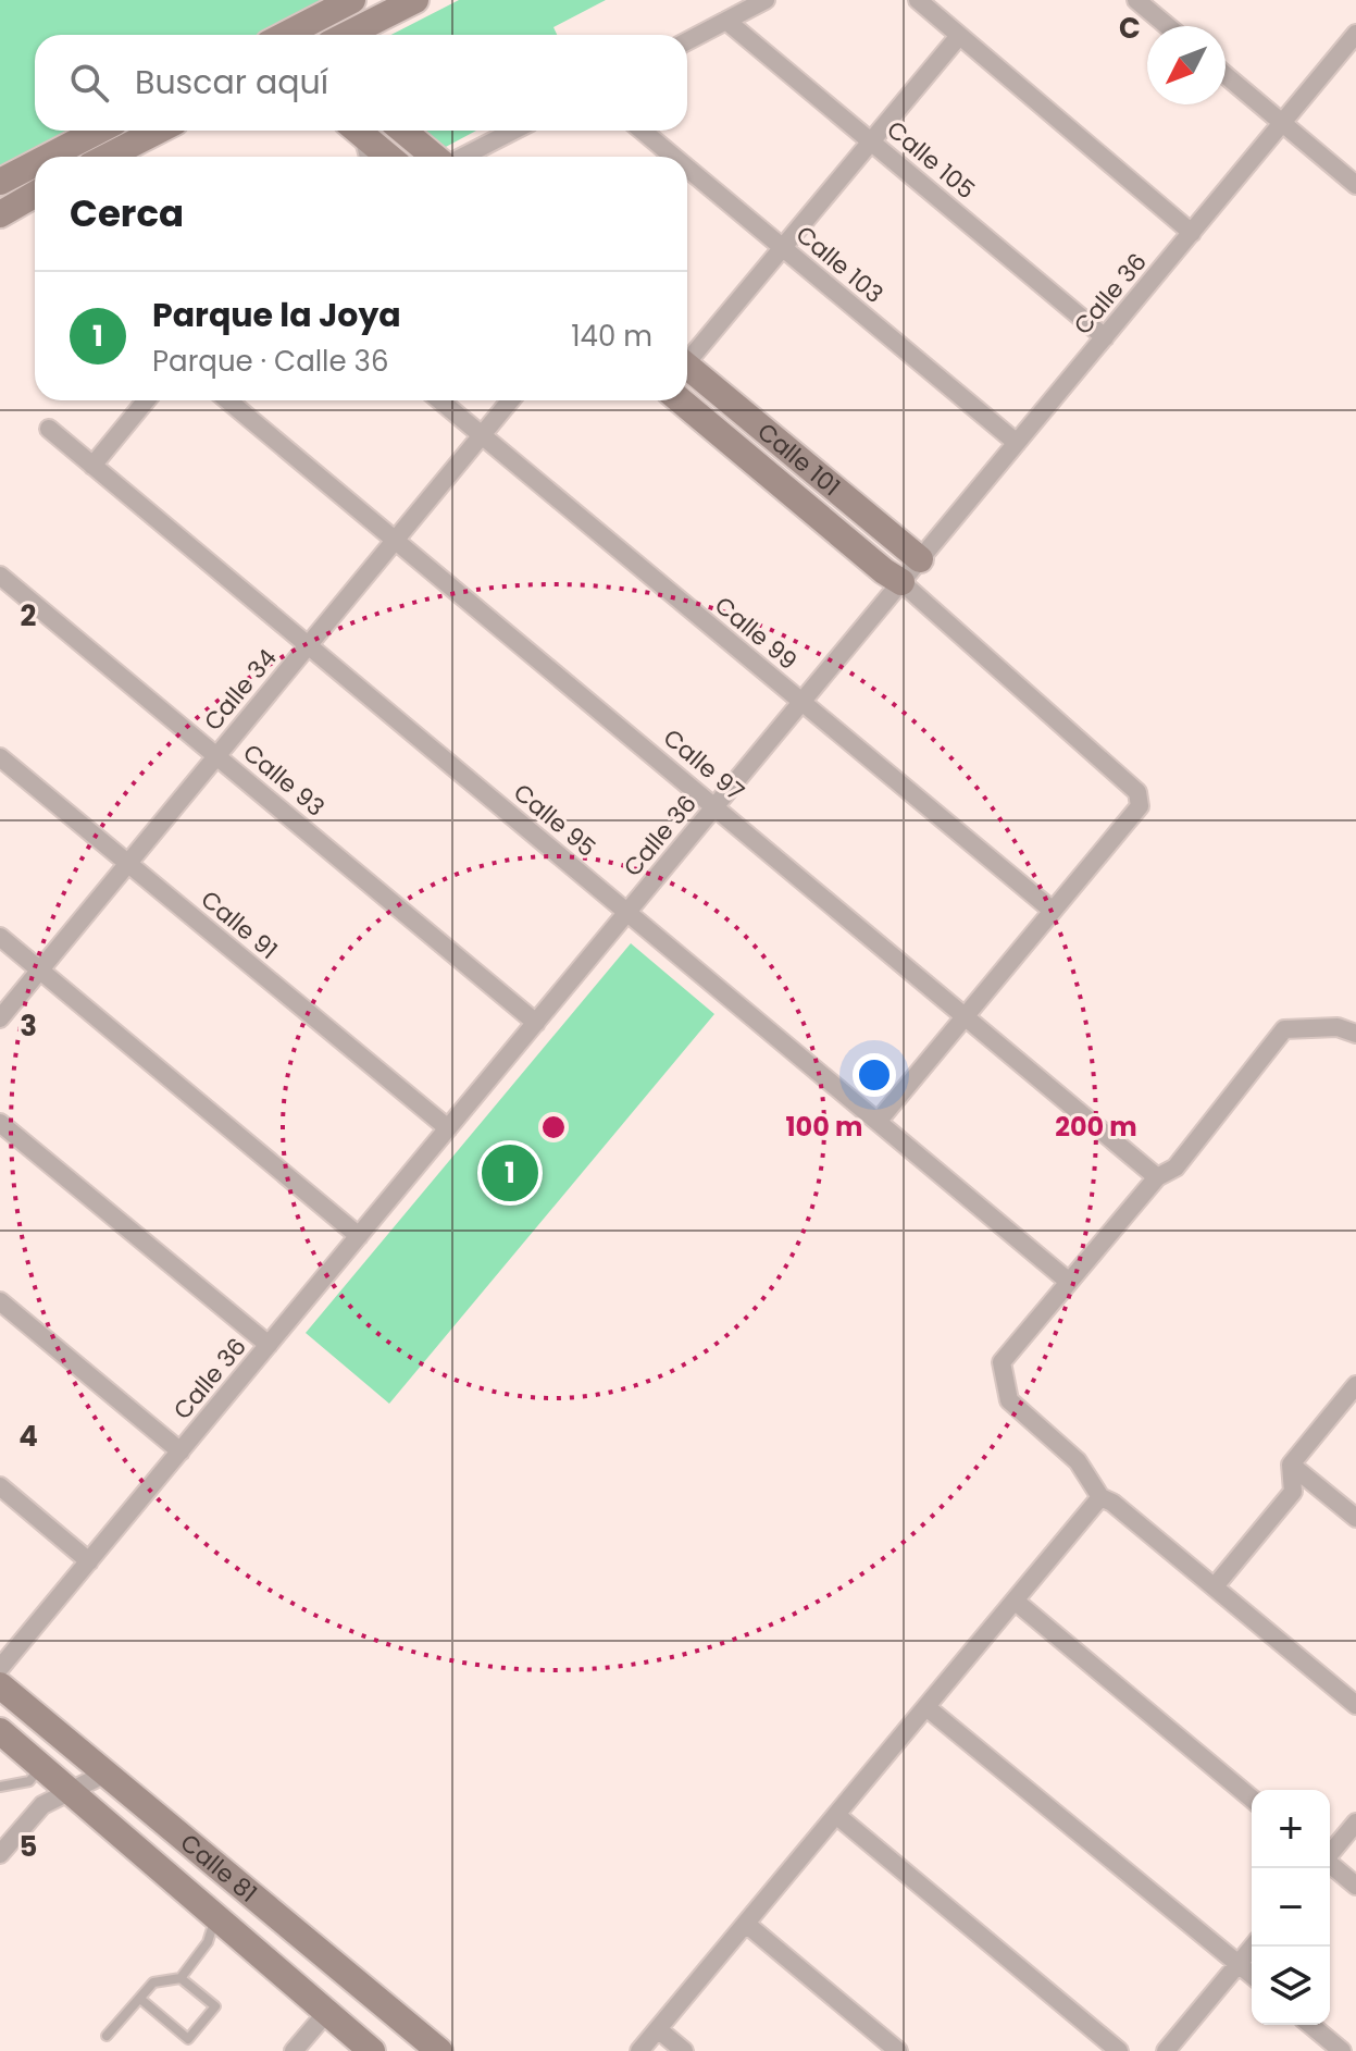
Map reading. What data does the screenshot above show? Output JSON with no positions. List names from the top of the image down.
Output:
{
  "streets": {
    "street": [
      "Calle 105",
      "Calle 103",
      "Calle 36",
      "Calle 101",
      "Calle 99",
      "Calle 34",
      "Calle 97",
      "Calle 93",
      "Calle 95",
      "Calle 91",
      "Calle 81"
    ]
  },
  "crossings": [
    ["Calle 105", "Calle 36"],
    ["Calle 103", "Calle 36"],
    ["Calle 36", "Calle 101"],
    ["Calle 36", "Calle 99"],
    ["Calle 36", "Calle 97"],
    ["Calle 36", "Calle 93"],
    ["Calle 36", "Calle 95"],
    ["Calle 36", "Calle 91"],
    ["Calle 99", "Calle 34"],
    ["Calle 34", "Calle 97"],
    ["Calle 34", "Calle 93"],
    ["Calle 34", "Calle 95"],
    ["Calle 34", "Calle 91"]
  ],
  "north": "bottom left",
  "page": {
    "search": "Buscar aquí",
    "heading": "Cerca",
    "list": [
      {
        "mark": "1",
        "name": "Parque la Joya",
        "note": "Parque · Calle 36",
        "value": "140 m"
      }
    ],
    "pins": "1",
    "map_buttons": ["+", "−"]
  },
  "grid": {
    "columns": ["C"],
    "rows": [
      "2",
      "3",
      "4",
      "5"
    ]
  },
  "rings": ["100 m", "200 m"]
}
